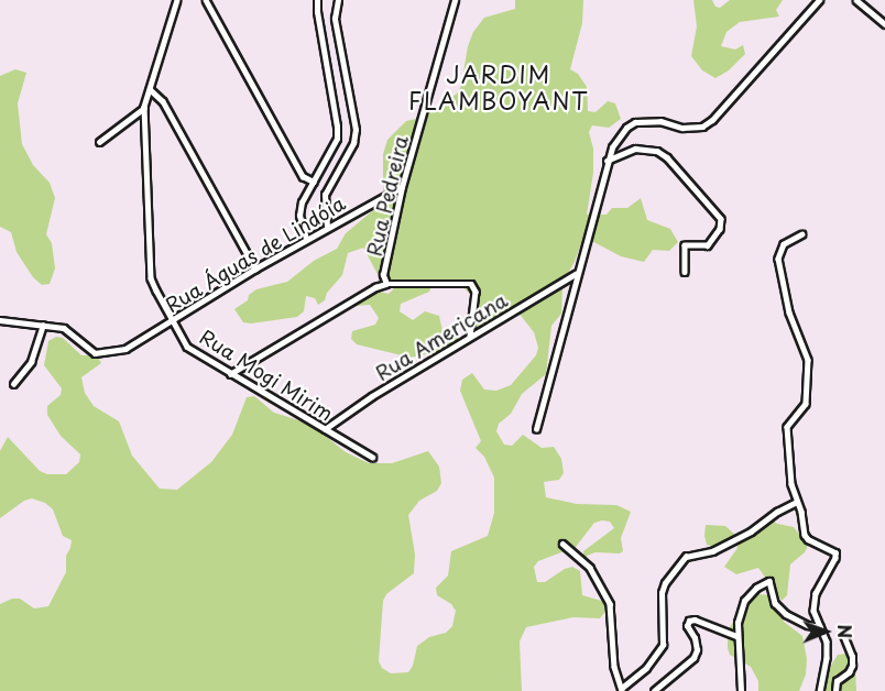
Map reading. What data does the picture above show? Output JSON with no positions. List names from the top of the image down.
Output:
{
  "streets": {
    "street": [
      "Rua Pedreira",
      "Rua Águas de Lindóia",
      "Rua Americana",
      "Rua Mogi Mirim"
    ]
  },
  "crossings": [
    ["Rua Pedreira", "Rua Águas de Lindóia"],
    ["Rua Águas de Lindóia", "Rua Mogi Mirim"],
    ["Rua Americana", "Rua Mogi Mirim"]
  ],
  "districts": ["JARDIM FLAMBOYANT"],
  "north": "right"
}
